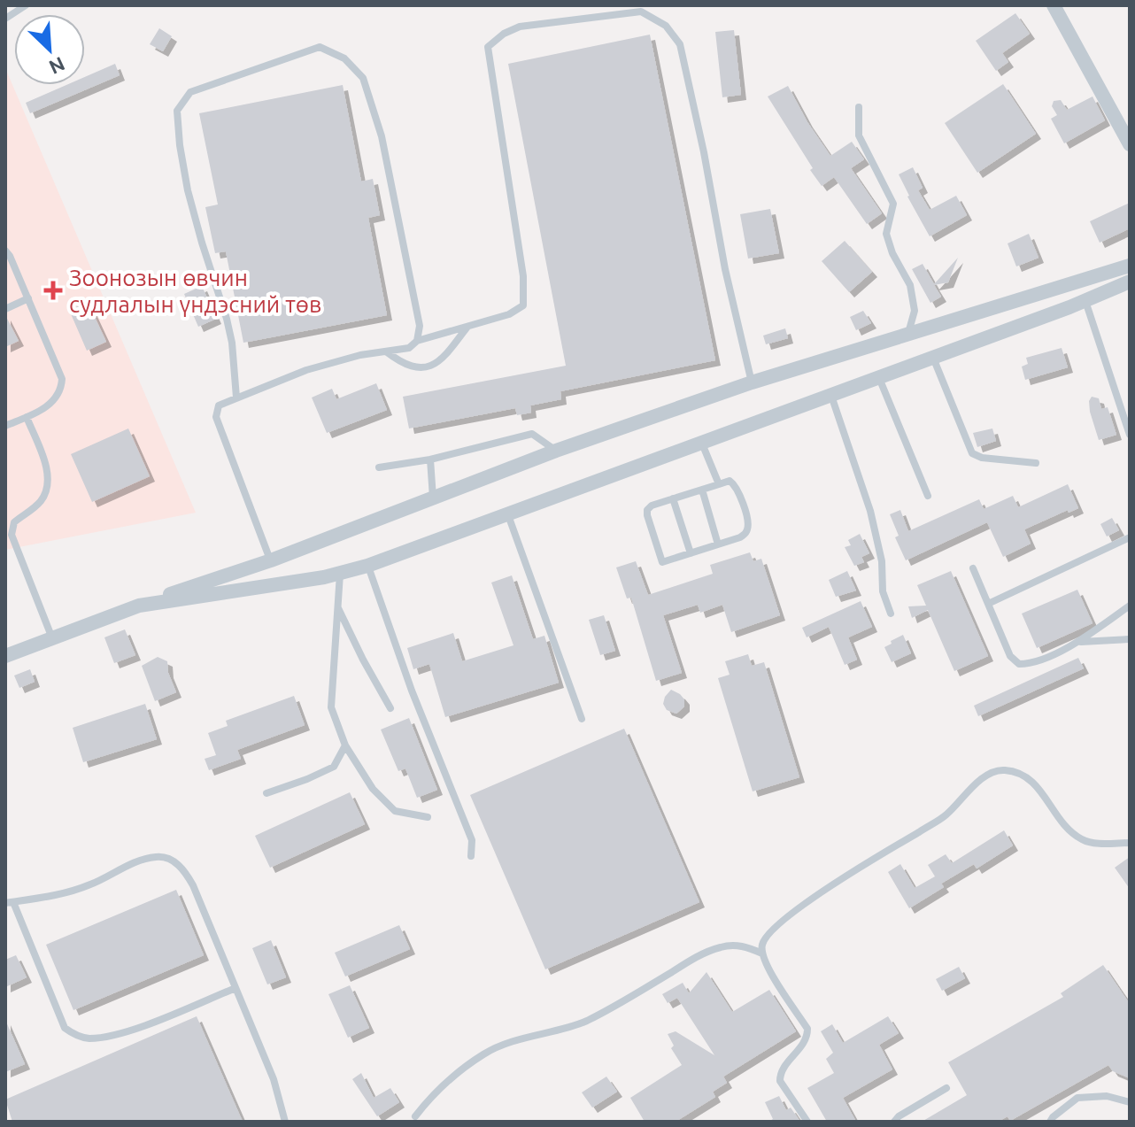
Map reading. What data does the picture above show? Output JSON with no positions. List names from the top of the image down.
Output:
{
  "places": {
    "health": ["Зоонозын өвчин судлалын үндэсний төв"]
  },
  "north": "bottom right"
}
